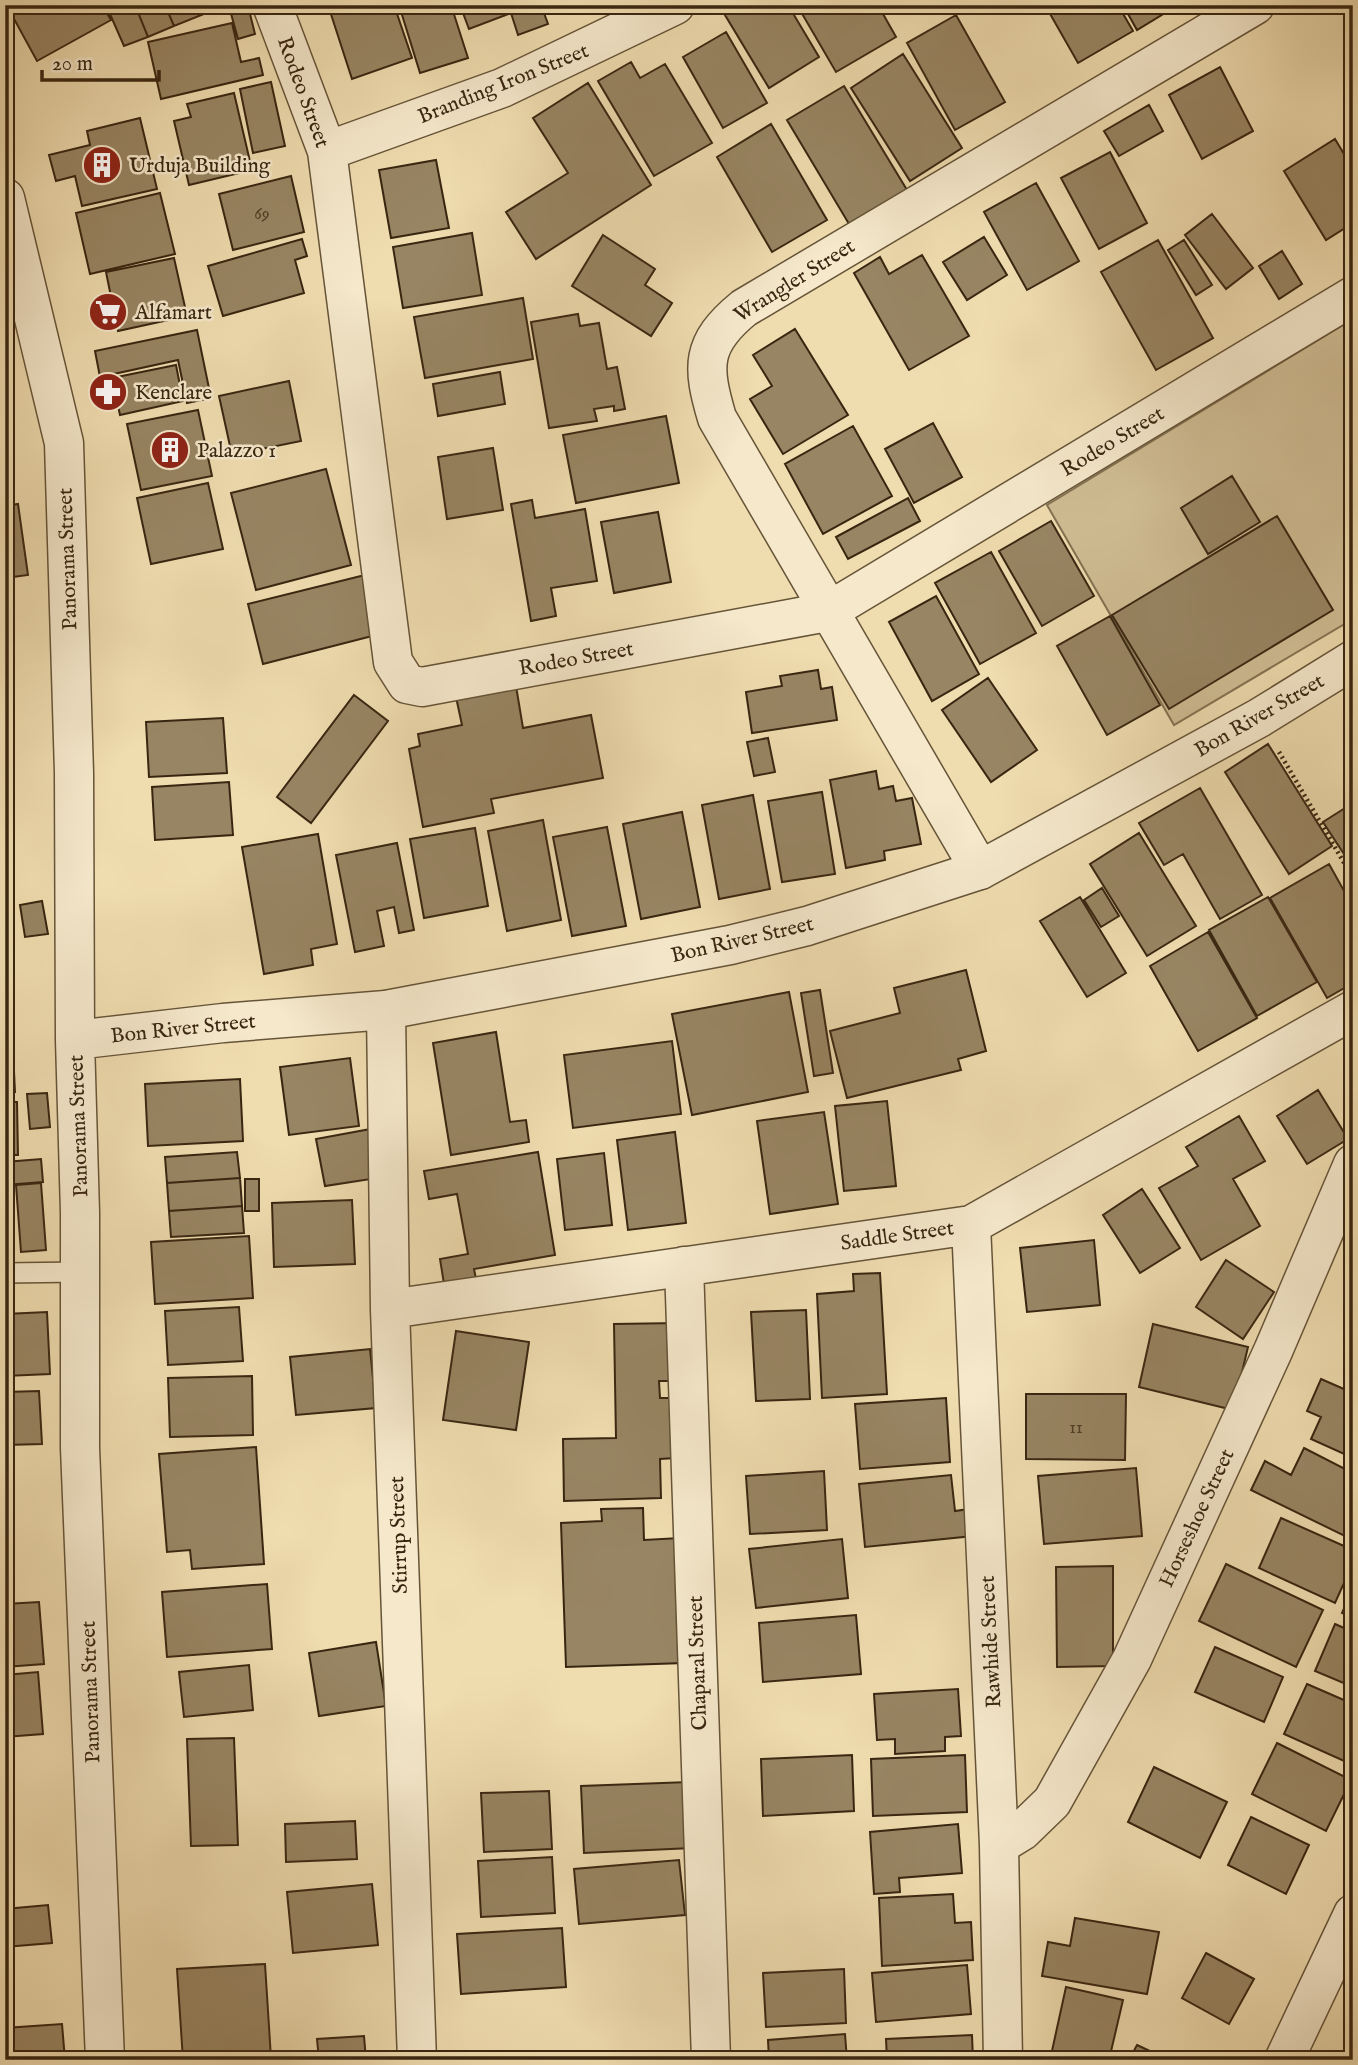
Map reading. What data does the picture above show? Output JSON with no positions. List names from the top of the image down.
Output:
{
  "streets": {
    "street": [
      "Branding Iron Street",
      "Rodeo Street",
      "Wrangler Street",
      "Panorama Street",
      "Bon River Street",
      "Saddle Street",
      "Horseshoe Street",
      "Stirrup Street",
      "Rawhide Street",
      "Chaparal Street"
    ]
  },
  "crossings": [
    ["Branding Iron Street", "Rodeo Street"],
    ["Rodeo Street", "Wrangler Street"],
    ["Wrangler Street", "Bon River Street"],
    ["Panorama Street", "Bon River Street"],
    ["Bon River Street", "Stirrup Street"],
    ["Saddle Street", "Stirrup Street"],
    ["Saddle Street", "Rawhide Street"],
    ["Saddle Street", "Chaparal Street"],
    ["Horseshoe Street", "Rawhide Street"]
  ],
  "places": {
    "building": ["Urduja Building", "Palazzo 1"],
    "supermarket": ["Alfamart"],
    "pharmacy": ["Kenclare"]
  },
  "house_numbers": ["69", "11"],
  "scale_bar": "20 m"
}
